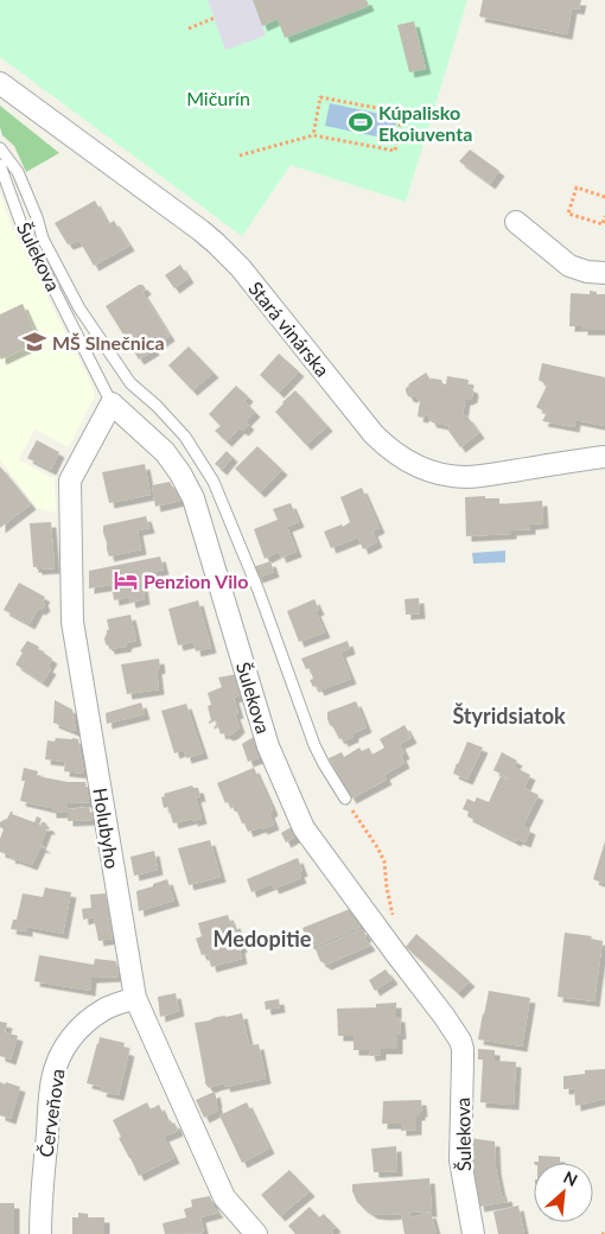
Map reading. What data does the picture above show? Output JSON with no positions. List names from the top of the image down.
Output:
{
  "streets": {
    "street": [
      "Šulekova",
      "Stará vinárska",
      "Holubyho",
      "Červeňova"
    ]
  },
  "crossings": [
    ["Šulekova", "Holubyho"],
    ["Holubyho", "Červeňova"]
  ],
  "districts": ["Štyridsiatok", "Medopitie"],
  "parks": ["Mičurín"],
  "places": {
    "sports": ["Kúpalisko Ekoiuventa"],
    "school or university": ["MŠ Slnečnica"],
    "hotel": ["Penzion Vilo"]
  },
  "north": "top right"
}
